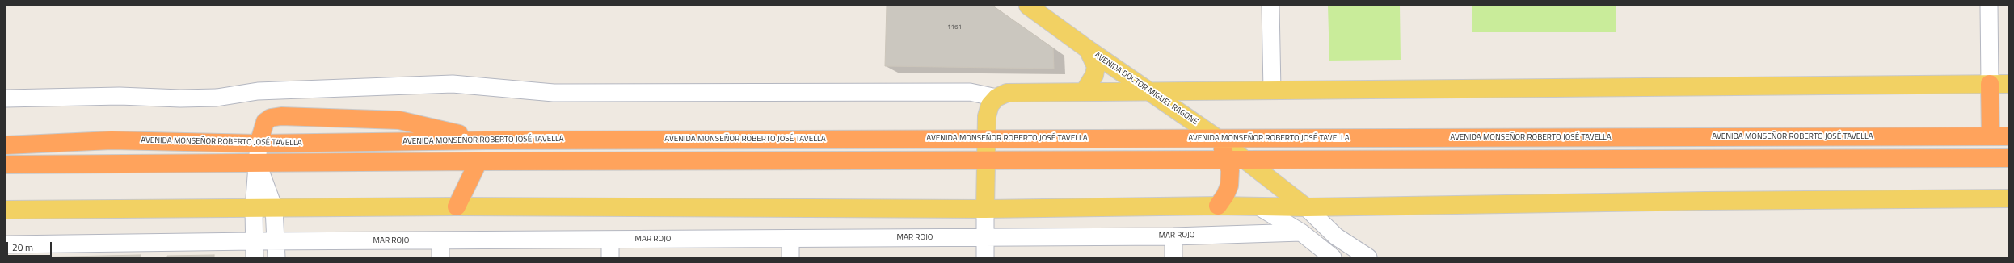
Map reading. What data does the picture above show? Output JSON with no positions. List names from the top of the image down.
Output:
{
  "streets": {
    "highway": ["AVENIDA MONSEÑOR ROBERTO JOSÉ TAVELLA"],
    "main road": ["AVENIDA DOCTOR MIGUEL RAGONE"],
    "street": ["MAR ROJO"]
  },
  "crossings": [
    ["AVENIDA DOCTOR MIGUEL RAGONE", "AVENIDA MONSEÑOR ROBERTO JOSÉ TAVELLA"]
  ],
  "house_numbers": ["1161"],
  "scale_bar": "20 m"
}
